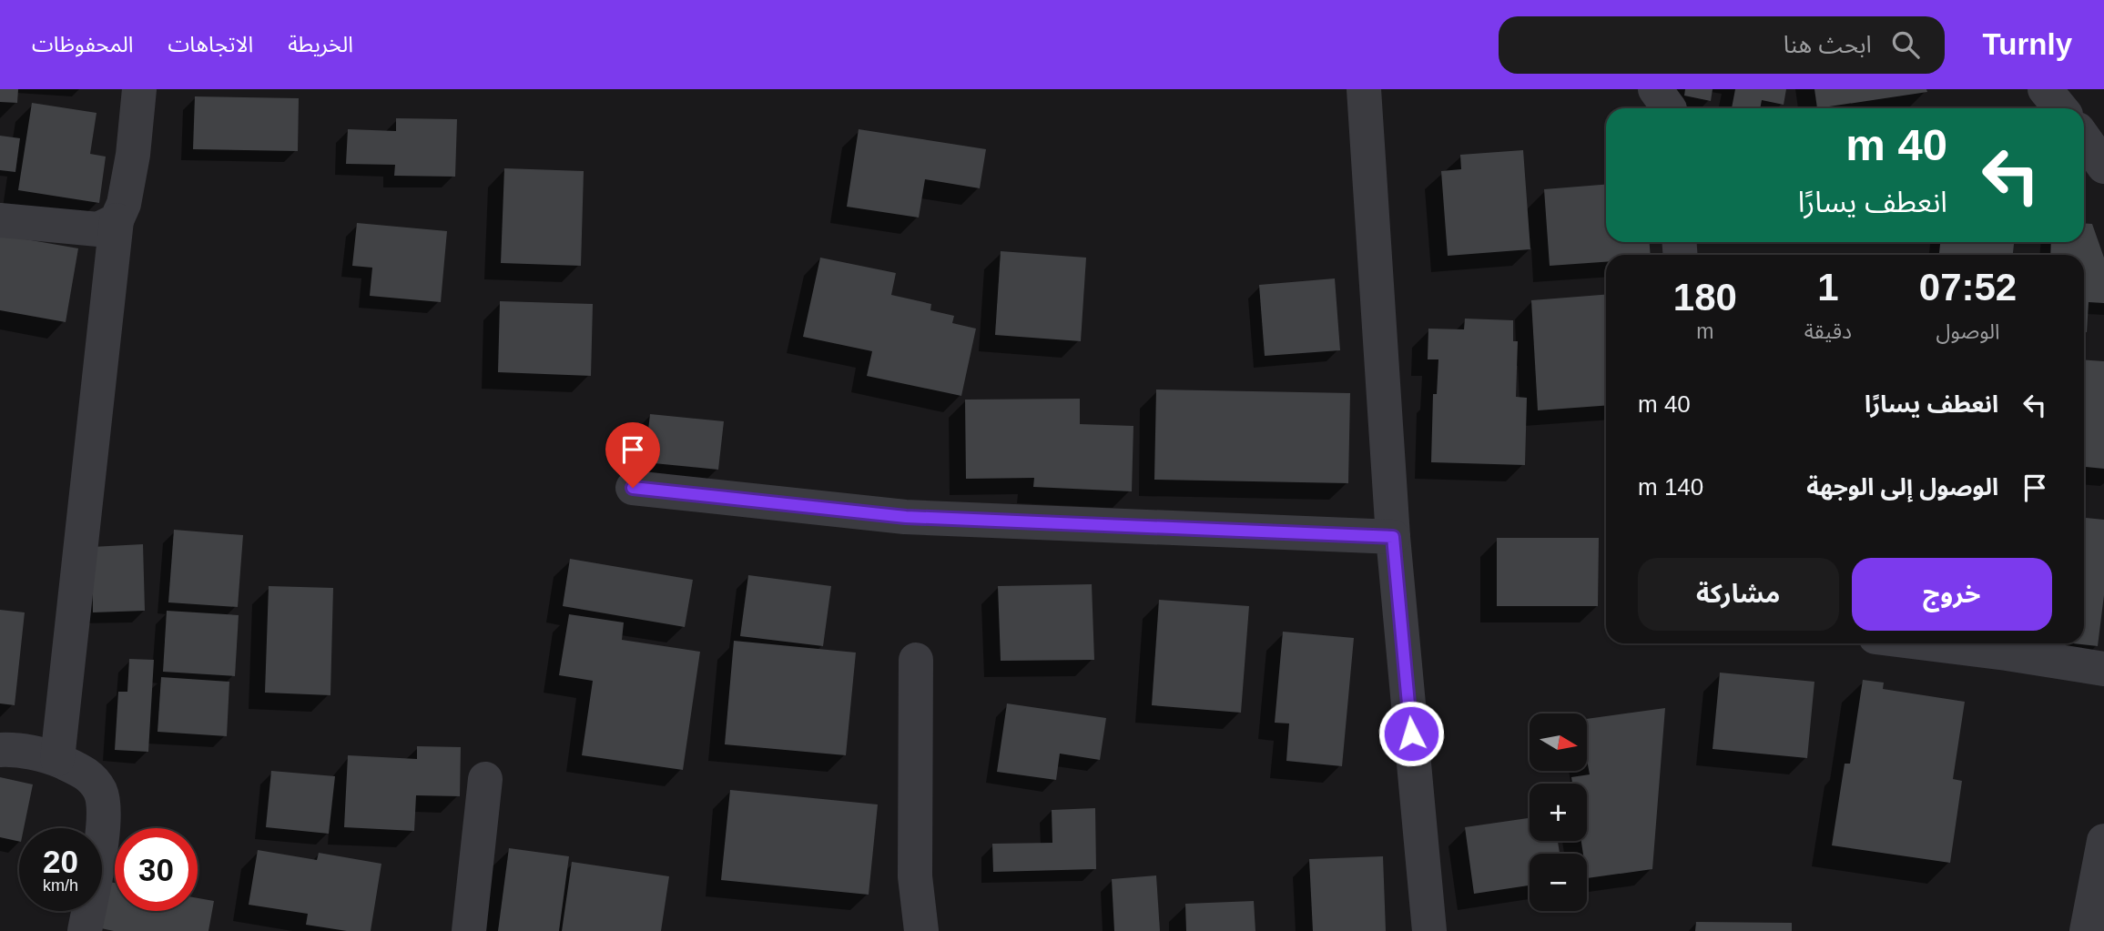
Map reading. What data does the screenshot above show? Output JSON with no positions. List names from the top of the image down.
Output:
{
  "north": "right",
  "page": {
    "header": "Turnly",
    "search": "ابحث هنا",
    "nav": ["الخريطة", "الاتجاهات", "المحفوظات"],
    "turn": ["40 m", "انعطف يسارًا"],
    "eta": [
      "07:52",
      "الوصول",
      "1",
      "دقيقة",
      "180",
      "m"
    ],
    "list": [
      {
        "name": "انعطف يسارًا",
        "value": "40 m"
      },
      {
        "name": "الوصول إلى الوجهة",
        "value": "140 m"
      }
    ],
    "buttons": ["خروج", "مشاركة"],
    "map_buttons": ["+", "−"],
    "speed": "20 km/h",
    "limit": "30"
  }
}
